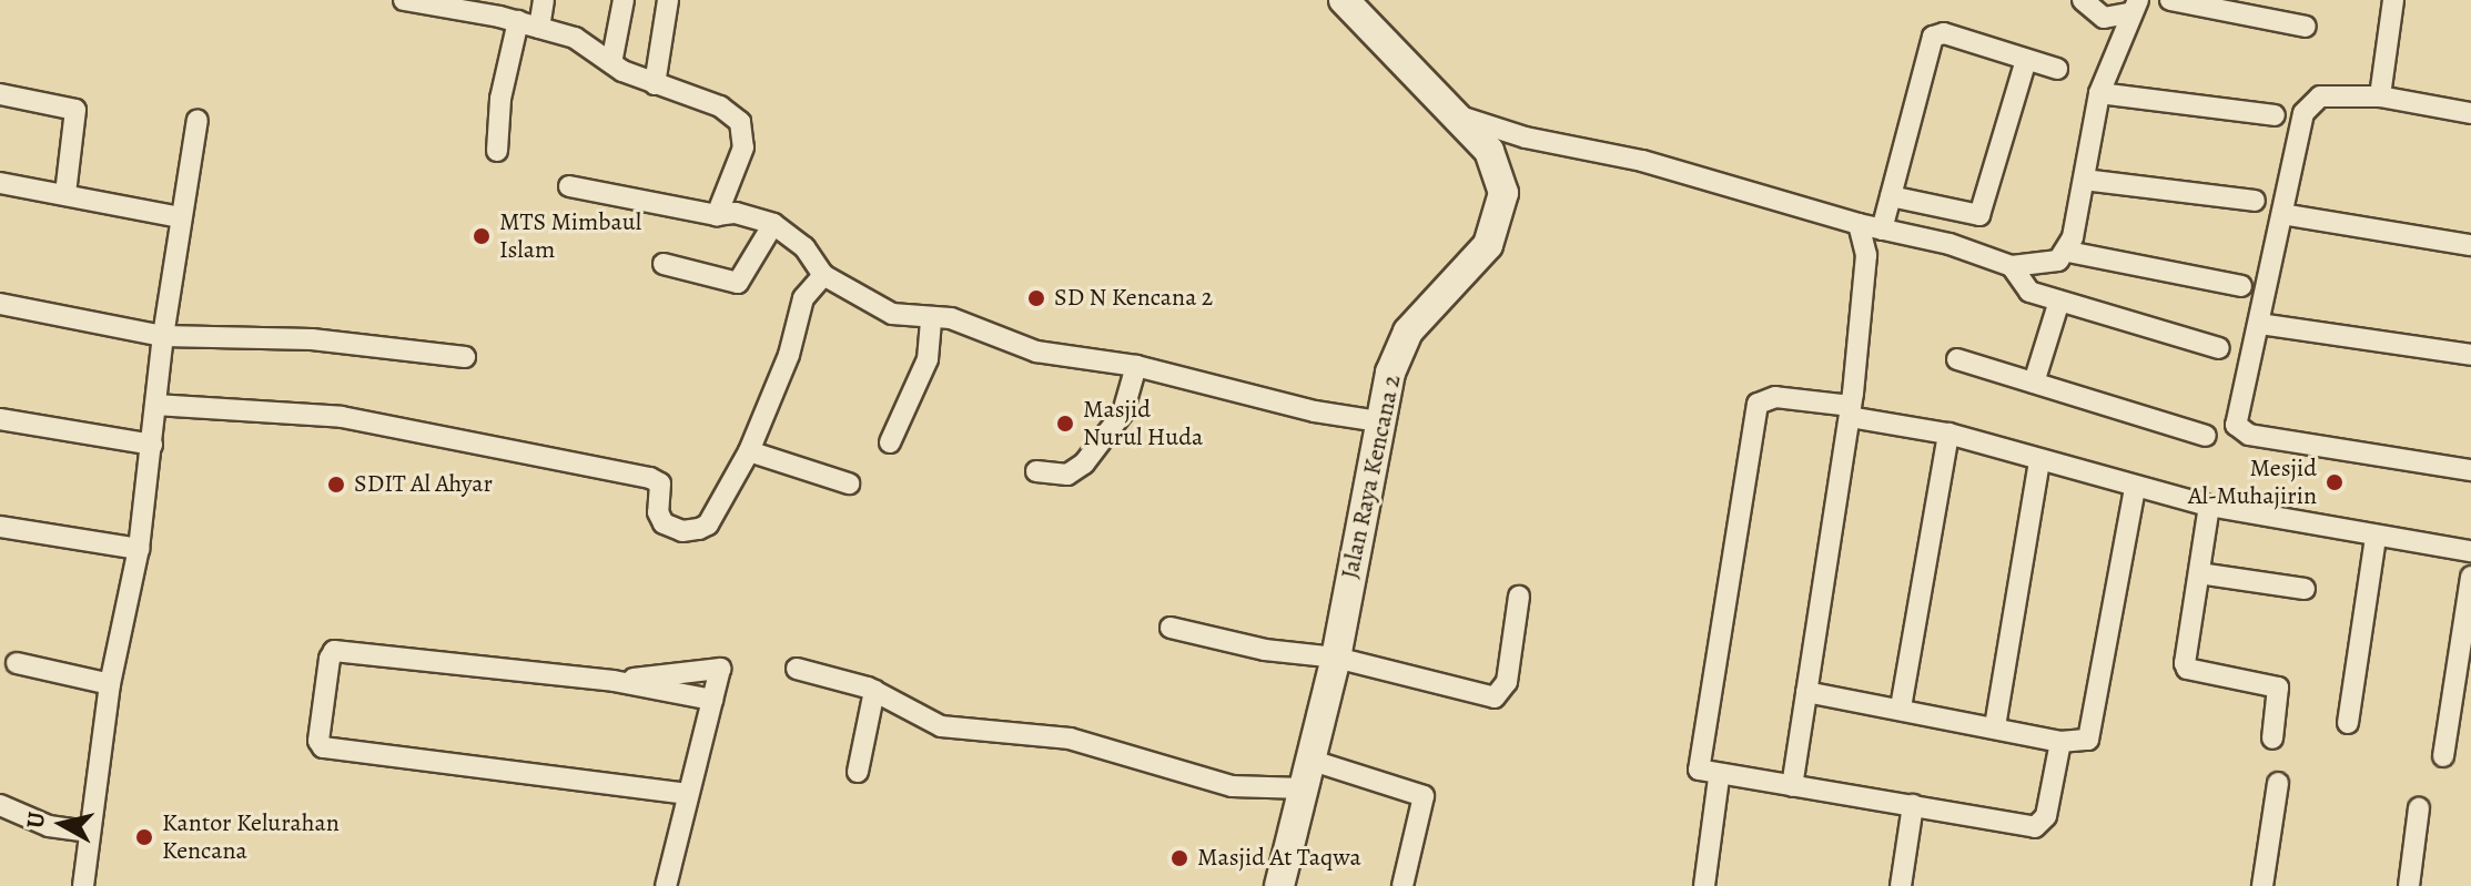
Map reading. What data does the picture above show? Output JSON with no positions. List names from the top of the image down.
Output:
{
  "streets": {
    "street": ["Jalan Raya Kencana 2"]
  },
  "places": [
    "MTS Mimbaul Islam",
    "SD N Kencana 2",
    "Masjid Nurul Huda",
    "Mesjid Al-Muhajirin",
    "SDIT Al Ahyar",
    "Kantor Kelurahan Kencana",
    "Masjid At Taqwa"
  ],
  "north": "left"
}
